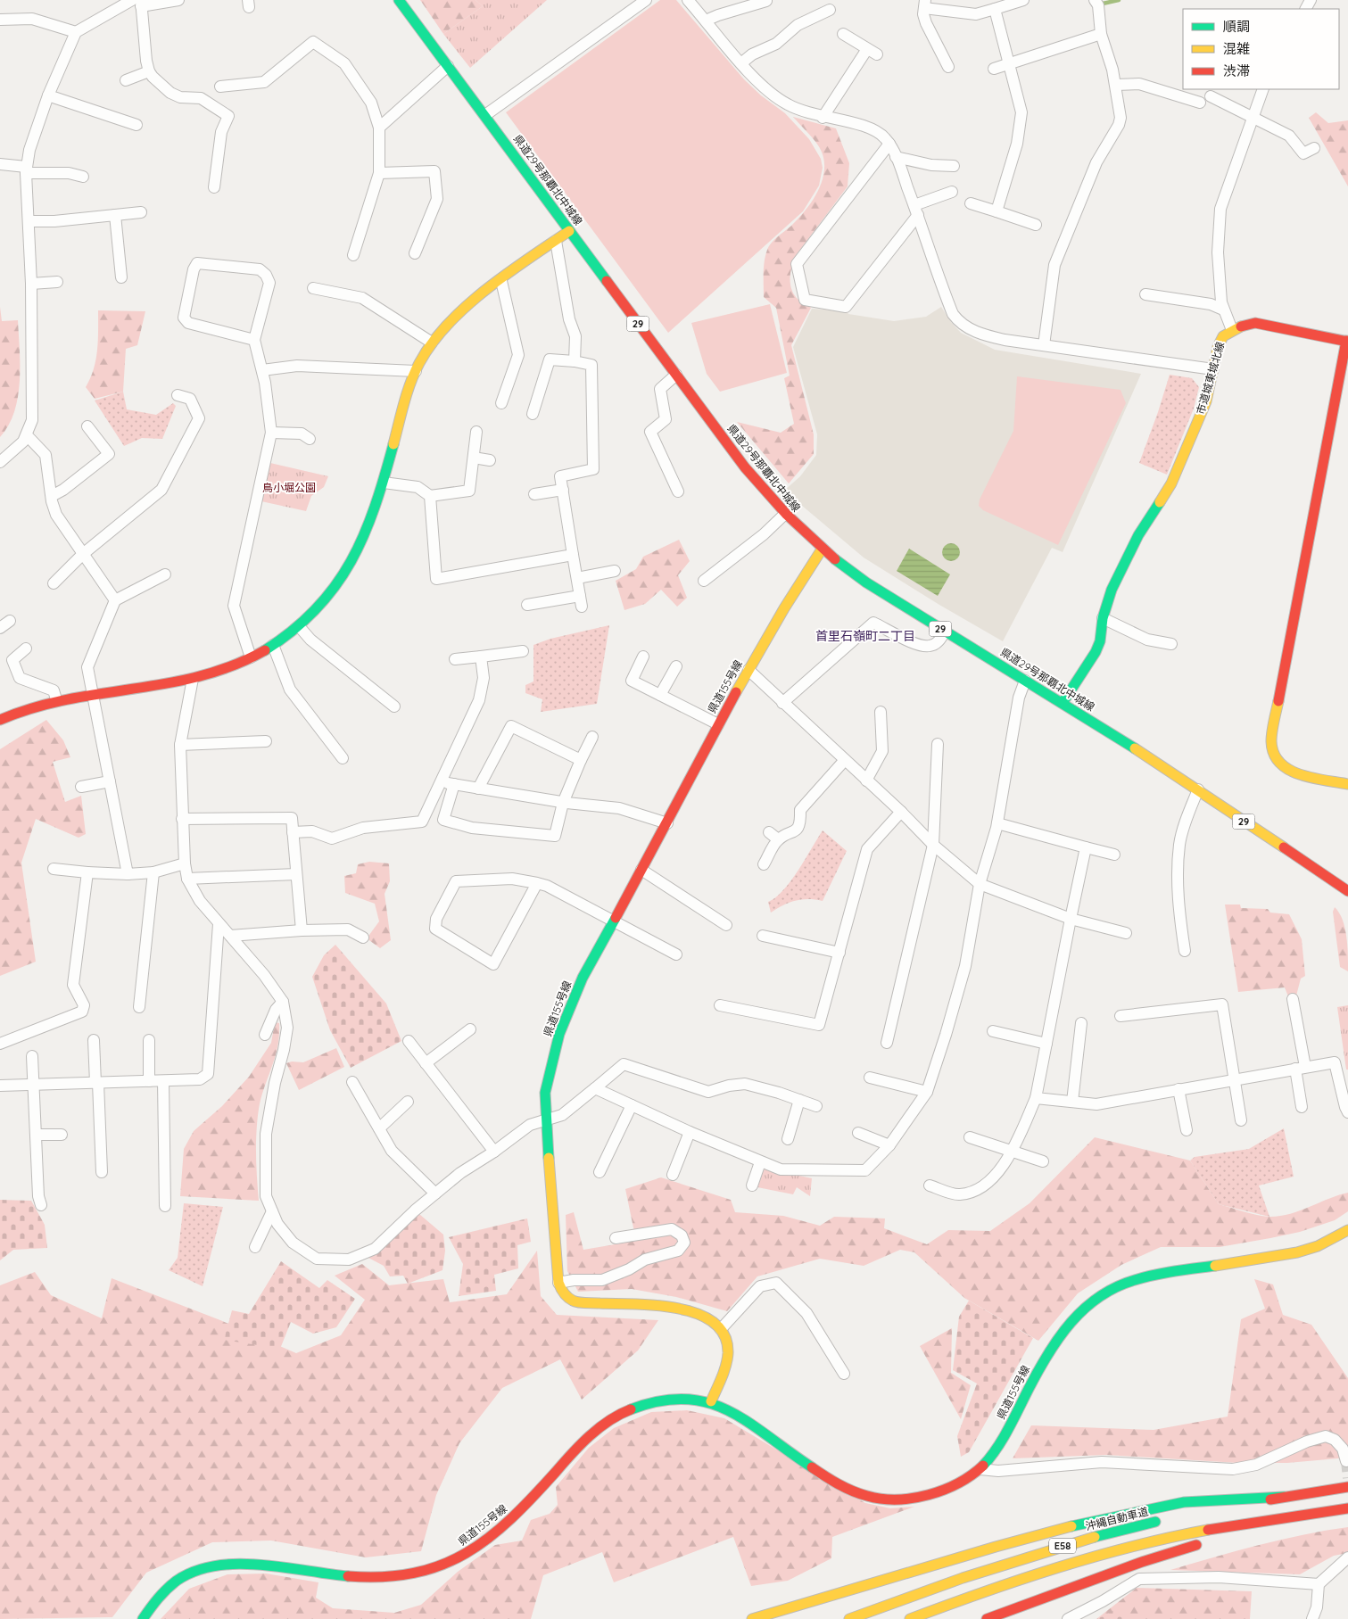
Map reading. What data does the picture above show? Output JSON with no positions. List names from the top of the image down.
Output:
{
  "streets": {
    "main road": [
      "県道29号那覇北中城線",
      "29",
      "市道城東城北線",
      "県道155号線",
      "沖縄自動車道",
      "E58"
    ]
  },
  "crossings": [
    ["県道29号那覇北中城線", "市道城東城北線"],
    ["県道29号那覇北中城線", "県道155号線"]
  ],
  "districts": ["首里石嶺町二丁目"],
  "parks": ["鳥小堀公園"],
  "legend": ["順調", "混雑", "渋滞"]
}
